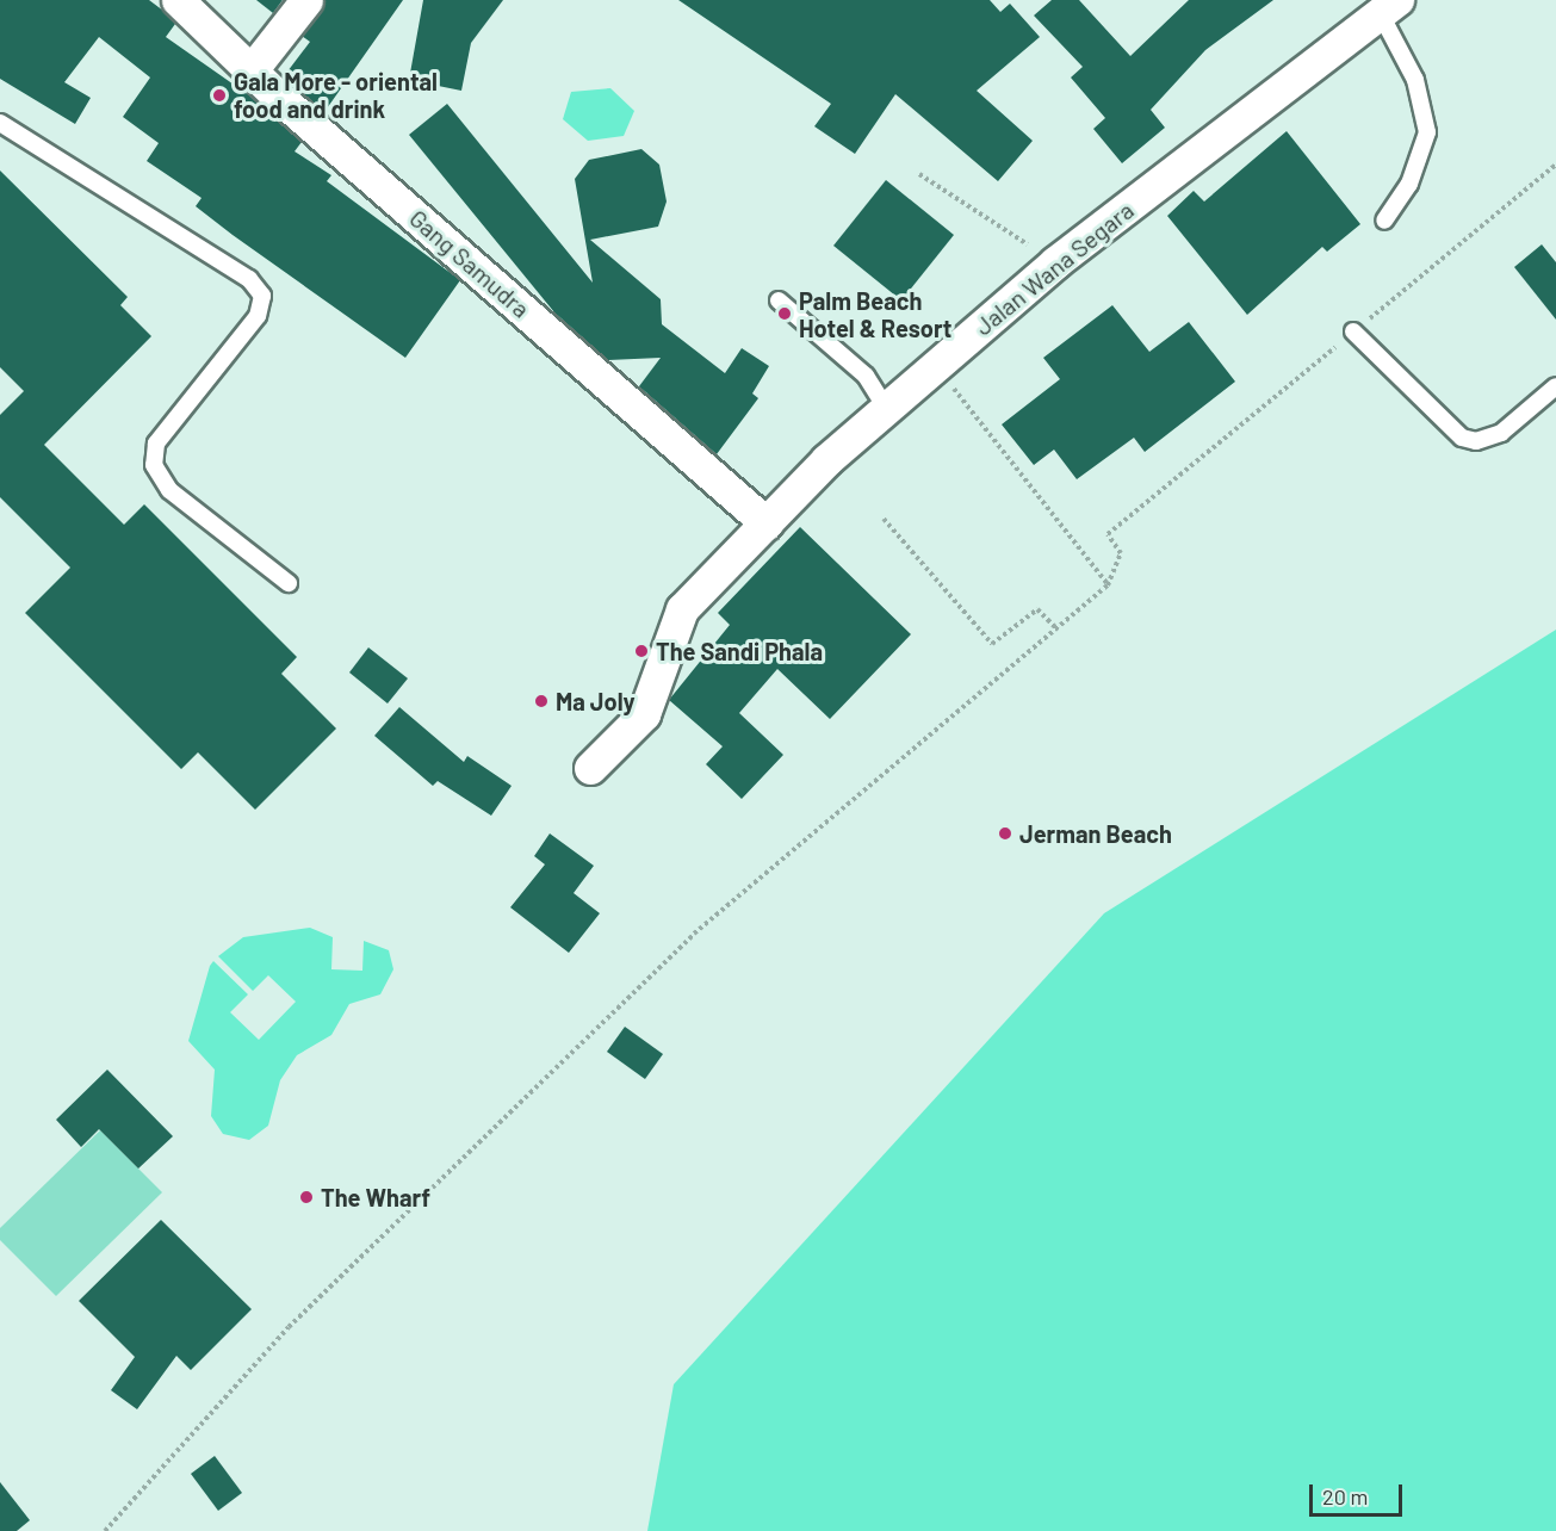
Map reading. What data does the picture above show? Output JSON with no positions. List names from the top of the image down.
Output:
{
  "streets": {
    "street": ["Gang Samudra", "Jalan Wana Segara"]
  },
  "crossings": [
    ["Gang Samudra", "Jalan Wana Segara"]
  ],
  "places": [
    "Gala More - oriental food and drink",
    "Palm Beach Hotel & Resort",
    "The Sandi Phala",
    "Ma Joly",
    "Jerman Beach",
    "The Wharf"
  ],
  "scale_bar": "20 m"
}
